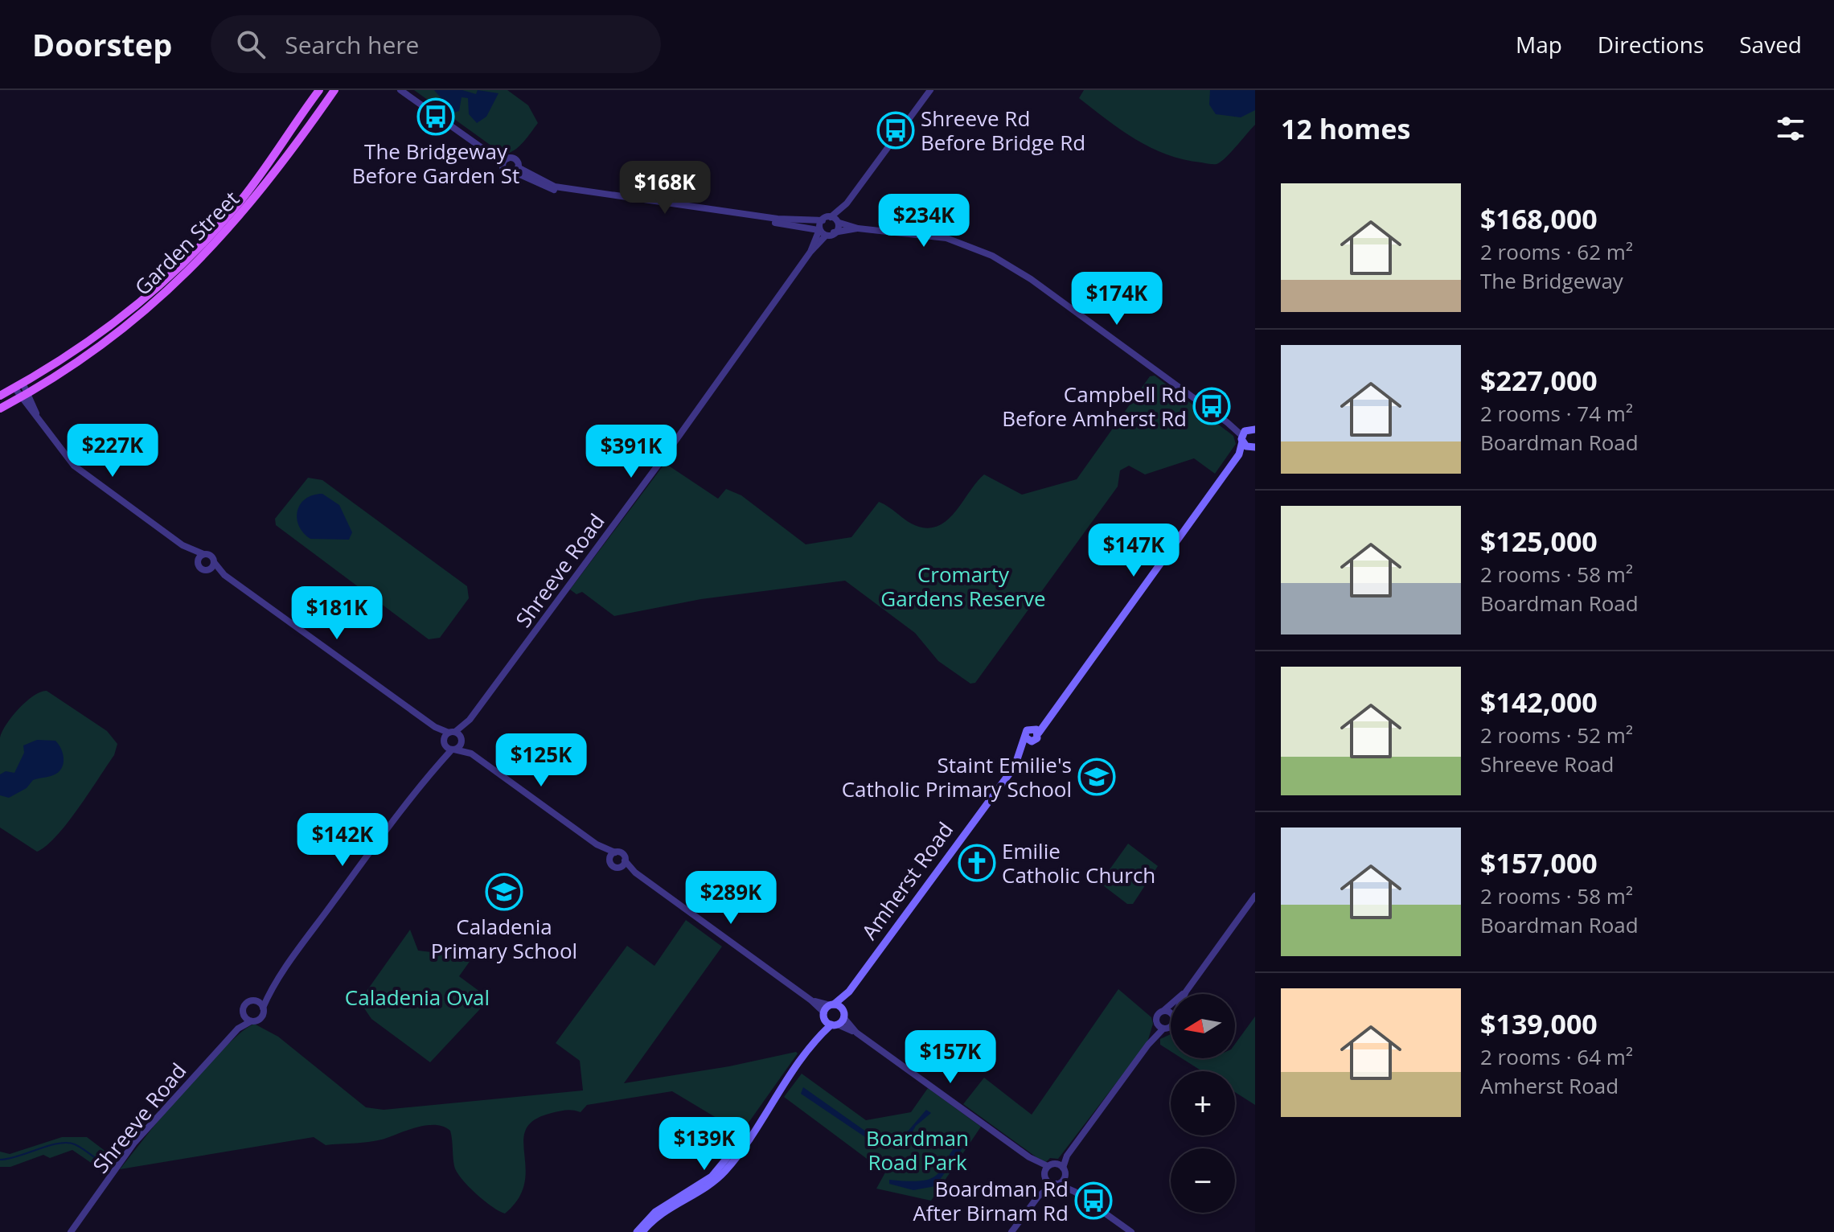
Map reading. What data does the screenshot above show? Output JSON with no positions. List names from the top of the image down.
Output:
{
  "streets": {
    "main road": ["Garden Street", "Amherst Road"],
    "street": ["Shreeve Road"]
  },
  "parks": ["Cromarty Gardens Reserve", "Caladenia Oval", "Boardman Road Park"],
  "places": {
    "bus stop": [
      "The Bridgeway Before Garden St",
      "Shreeve Rd Before Bridge Rd",
      "Campbell Rd Before Amherst Rd",
      "Boardman Rd After Birnam Rd"
    ],
    "school or university": ["Staint Emilie's Catholic Primary School", "Caladenia Primary School"],
    "church": ["Emilie Catholic Church"]
  },
  "north": "left",
  "page": {
    "header": "Doorstep",
    "search": "Search here",
    "nav": ["Map", "Directions", "Saved"],
    "heading": "12 homes",
    "price": [
      "$168K",
      "$234K",
      "$174K",
      "$227K",
      "$391K",
      "$147K",
      "$181K",
      "$125K",
      "$142K",
      "$289K",
      "$157K",
      "$139K"
    ],
    "list": [
      {
        "name": "$168,000",
        "note": "2 rooms · 62 m² · The Bridgeway"
      },
      {
        "name": "$227,000",
        "note": "2 rooms · 74 m² · Boardman Road"
      },
      {
        "name": "$125,000",
        "note": "2 rooms · 58 m² · Boardman Road"
      },
      {
        "name": "$142,000",
        "note": "2 rooms · 52 m² · Shreeve Road"
      },
      {
        "name": "$157,000",
        "note": "2 rooms · 58 m² · Boardman Road"
      },
      {
        "name": "$139,000",
        "note": "2 rooms · 64 m² · Amherst Road"
      }
    ],
    "map_buttons": ["+", "−"]
  }
}
